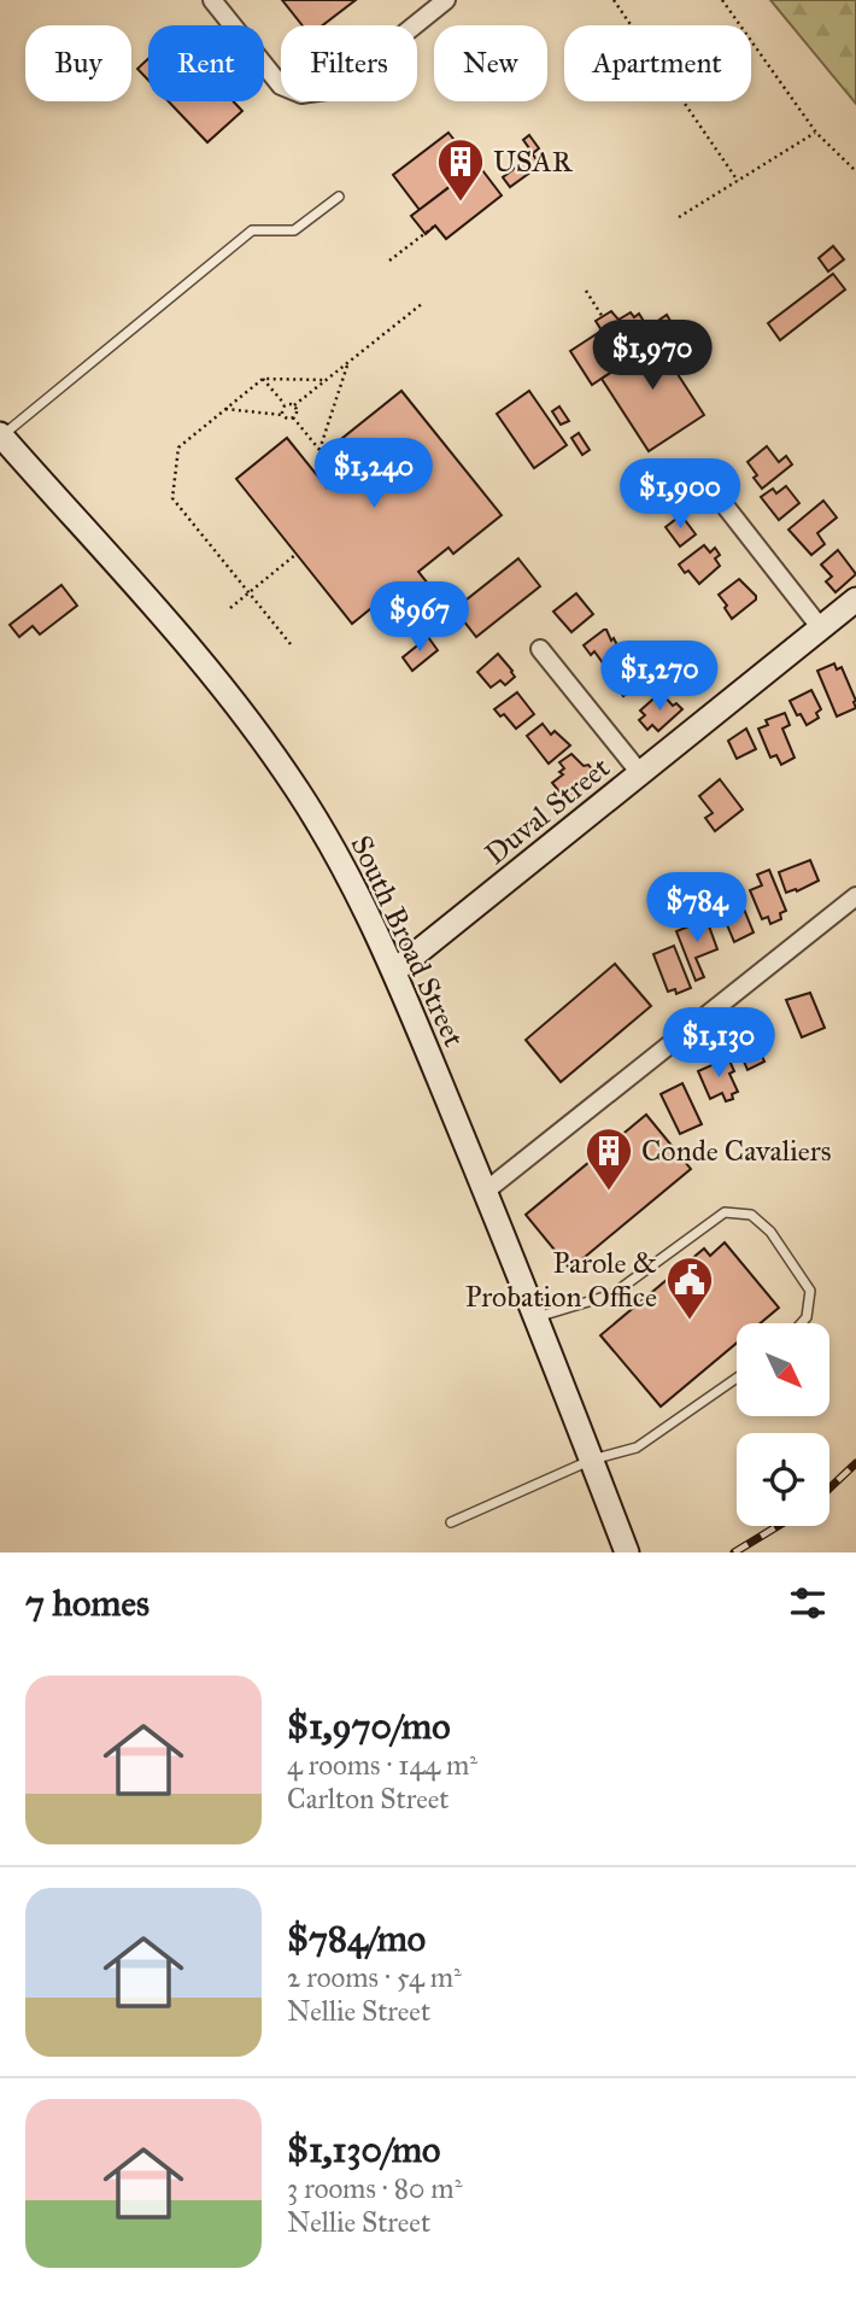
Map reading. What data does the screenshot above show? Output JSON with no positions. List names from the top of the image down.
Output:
{
  "streets": {
    "street": ["Duval Street", "South Broad Street"]
  },
  "crossings": [
    ["Duval Street", "South Broad Street"]
  ],
  "places": {
    "building": ["USAR", "Conde Cavaliers"],
    "public building": ["Parole & Probation Office"]
  },
  "north": "bottom right",
  "page": {
    "chip": [
      "Buy",
      "Rent",
      "Filters",
      "New",
      "Apartment"
    ],
    "price": [
      "$1,970",
      "$1,240",
      "$1,900",
      "$967",
      "$1,270",
      "$784",
      "$1,130"
    ],
    "heading": "7 homes",
    "list": [
      {
        "name": "$1,970/mo",
        "note": "4 rooms · 144 m² · Carlton Street"
      },
      {
        "name": "$784/mo",
        "note": "2 rooms · 54 m² · Nellie Street"
      },
      {
        "name": "$1,130/mo",
        "note": "3 rooms · 80 m² · Nellie Street"
      }
    ]
  }
}
